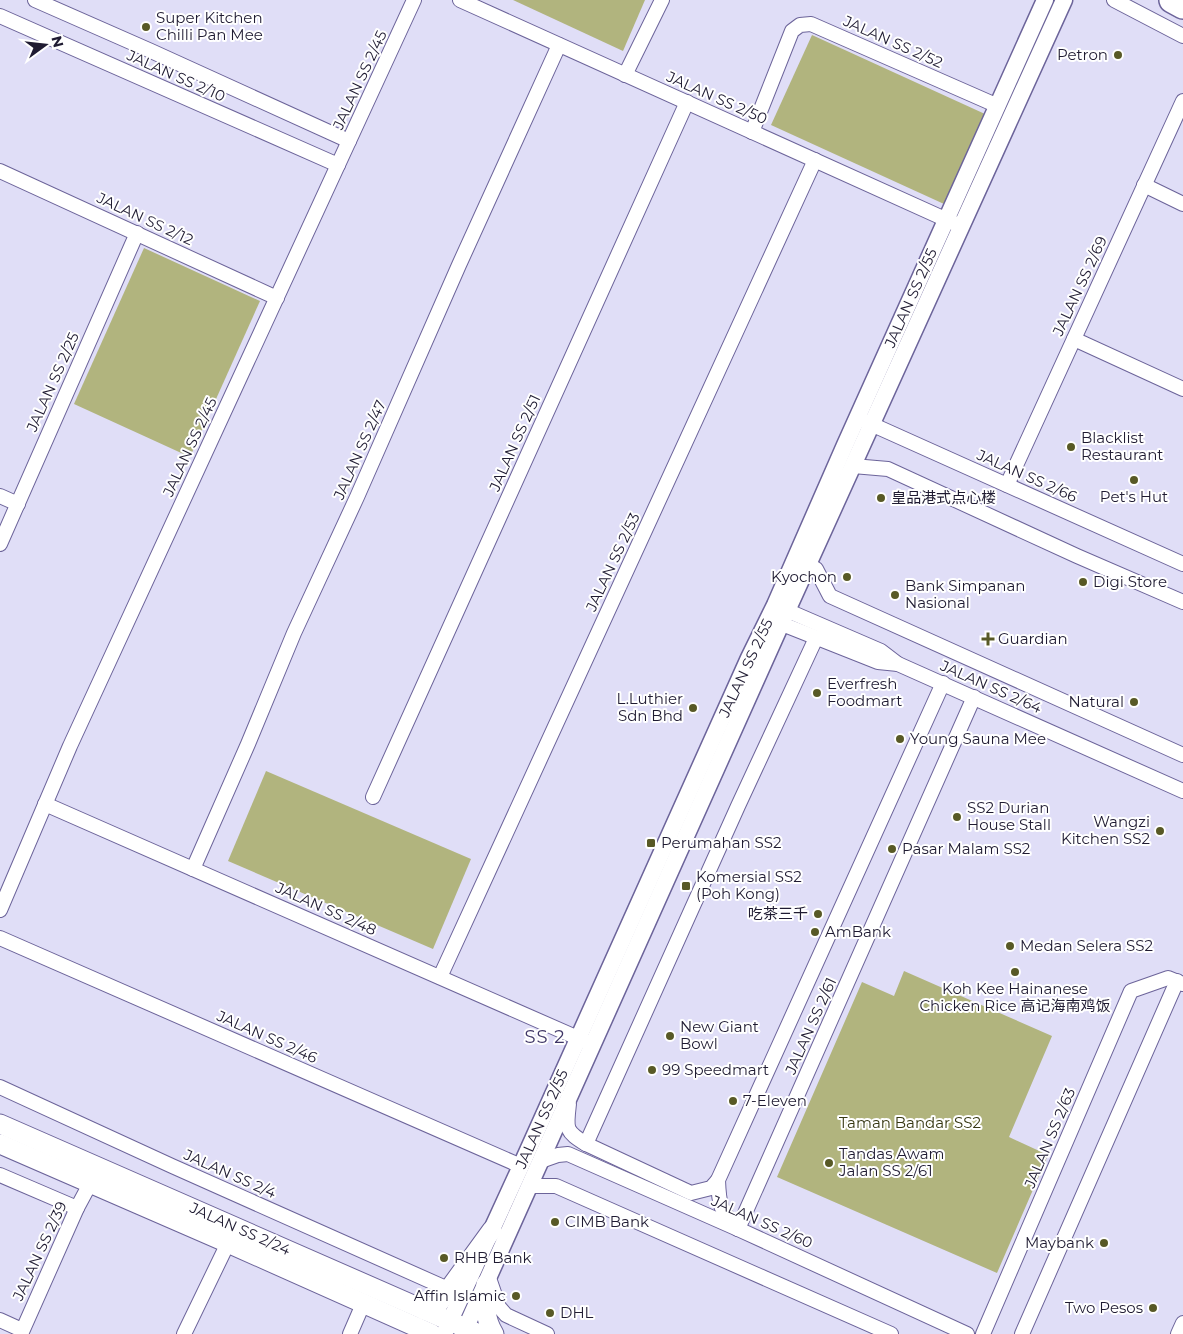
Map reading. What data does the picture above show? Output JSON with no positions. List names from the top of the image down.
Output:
{
  "streets": {
    "main road": ["JALAN SS 2/24"],
    "street": [
      "JALAN SS 2/52",
      "JALAN SS 2/10",
      "JALAN SS 2/45",
      "JALAN SS 2/50",
      "JALAN SS 2/12",
      "JALAN SS 2/69",
      "JALAN SS 2/55",
      "JALAN SS 2/25",
      "JALAN SS 2/51",
      "JALAN SS 2/47",
      "JALAN SS 2/66",
      "JALAN SS 2/53",
      "JALAN SS 2/64",
      "JALAN SS 2/48",
      "JALAN SS 2/61",
      "JALAN SS 2/46",
      "JALAN SS 2/63",
      "JALAN SS 2/4",
      "JALAN SS 2/60",
      "JALAN SS 2/39"
    ]
  },
  "crossings": [
    ["JALAN SS 2/52", "JALAN SS 2/50"],
    ["JALAN SS 2/52", "JALAN SS 2/55"],
    ["JALAN SS 2/10", "JALAN SS 2/45"],
    ["JALAN SS 2/45", "JALAN SS 2/12"],
    ["JALAN SS 2/45", "JALAN SS 2/48"],
    ["JALAN SS 2/50", "JALAN SS 2/55"],
    ["JALAN SS 2/50", "JALAN SS 2/51"],
    ["JALAN SS 2/50", "JALAN SS 2/47"],
    ["JALAN SS 2/50", "JALAN SS 2/53"],
    ["JALAN SS 2/12", "JALAN SS 2/25"],
    ["JALAN SS 2/69", "JALAN SS 2/66"],
    ["JALAN SS 2/55", "JALAN SS 2/66"],
    ["JALAN SS 2/55", "JALAN SS 2/64"],
    ["JALAN SS 2/55", "JALAN SS 2/48"],
    ["JALAN SS 2/55", "JALAN SS 2/46"],
    ["JALAN SS 2/55", "JALAN SS 2/60"],
    ["JALAN SS 2/55", "JALAN SS 2/24"],
    ["JALAN SS 2/47", "JALAN SS 2/48"],
    ["JALAN SS 2/53", "JALAN SS 2/48"],
    ["JALAN SS 2/64", "JALAN SS 2/61"],
    ["JALAN SS 2/61", "JALAN SS 2/60"],
    ["JALAN SS 2/24", "JALAN SS 2/39"]
  ],
  "districts": ["SS 2"],
  "parks": ["Taman Bandar SS2"],
  "places": {
    "other": [
      "Super Kitchen Chilli Pan Mee",
      "Petron",
      "Blacklist Restaurant",
      "Pet's Hut",
      "皇品港式点心楼",
      "Kyochon",
      "Digi Store",
      "Bank Simpanan Nasional",
      "Everfresh Foodmart",
      "Natural",
      "L.Luthier Sdn Bhd",
      "Young Sauna Mee",
      "SS2 Durian House Stall",
      "Wangzi Kitchen SS2",
      "Pasar Malam SS2",
      "吃茶三千",
      "AmBank",
      "Medan Selera SS2",
      "Koh Kee Hainanese Chicken Rice 高记海南鸡饭",
      "New Giant Bowl",
      "99 Speedmart",
      "7-Eleven",
      "Tandas Awam Jalan SS 2/61",
      "CIMB Bank",
      "Maybank",
      "RHB Bank",
      "Affin Islamic",
      "Two Pesos",
      "DHL"
    ],
    "health": ["Guardian"],
    "transit": ["Perumahan SS2", "Komersial SS2 (Poh Kong)"]
  },
  "north": "right"
}
